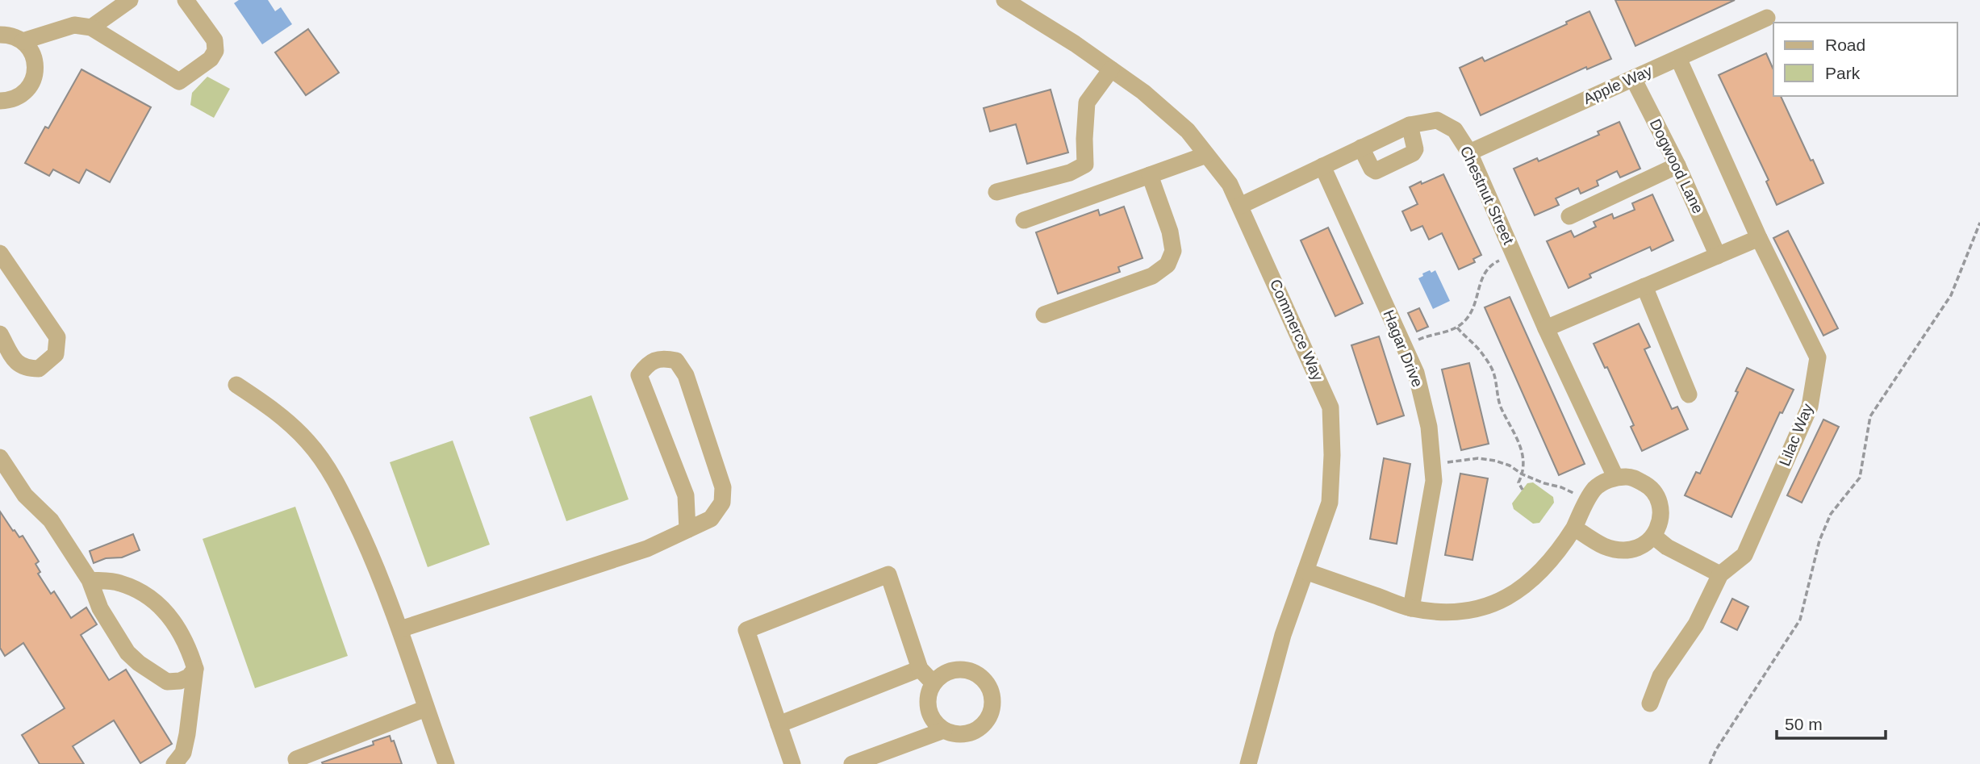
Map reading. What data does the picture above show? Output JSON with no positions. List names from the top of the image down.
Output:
{
  "streets": {
    "street": [
      "Apple Way",
      "Dogwood Lane",
      "Chestnut Street",
      "Commerce Way",
      "Hagar Drive",
      "Lilac Way"
    ]
  },
  "crossings": [
    ["Apple Way", "Dogwood Lane"],
    ["Apple Way", "Chestnut Street"],
    ["Apple Way", "Lilac Way"],
    ["Chestnut Street", "Commerce Way"],
    ["Chestnut Street", "Hagar Drive"]
  ],
  "legend": ["Road", "Park"],
  "scale_bar": "50 m"
}
